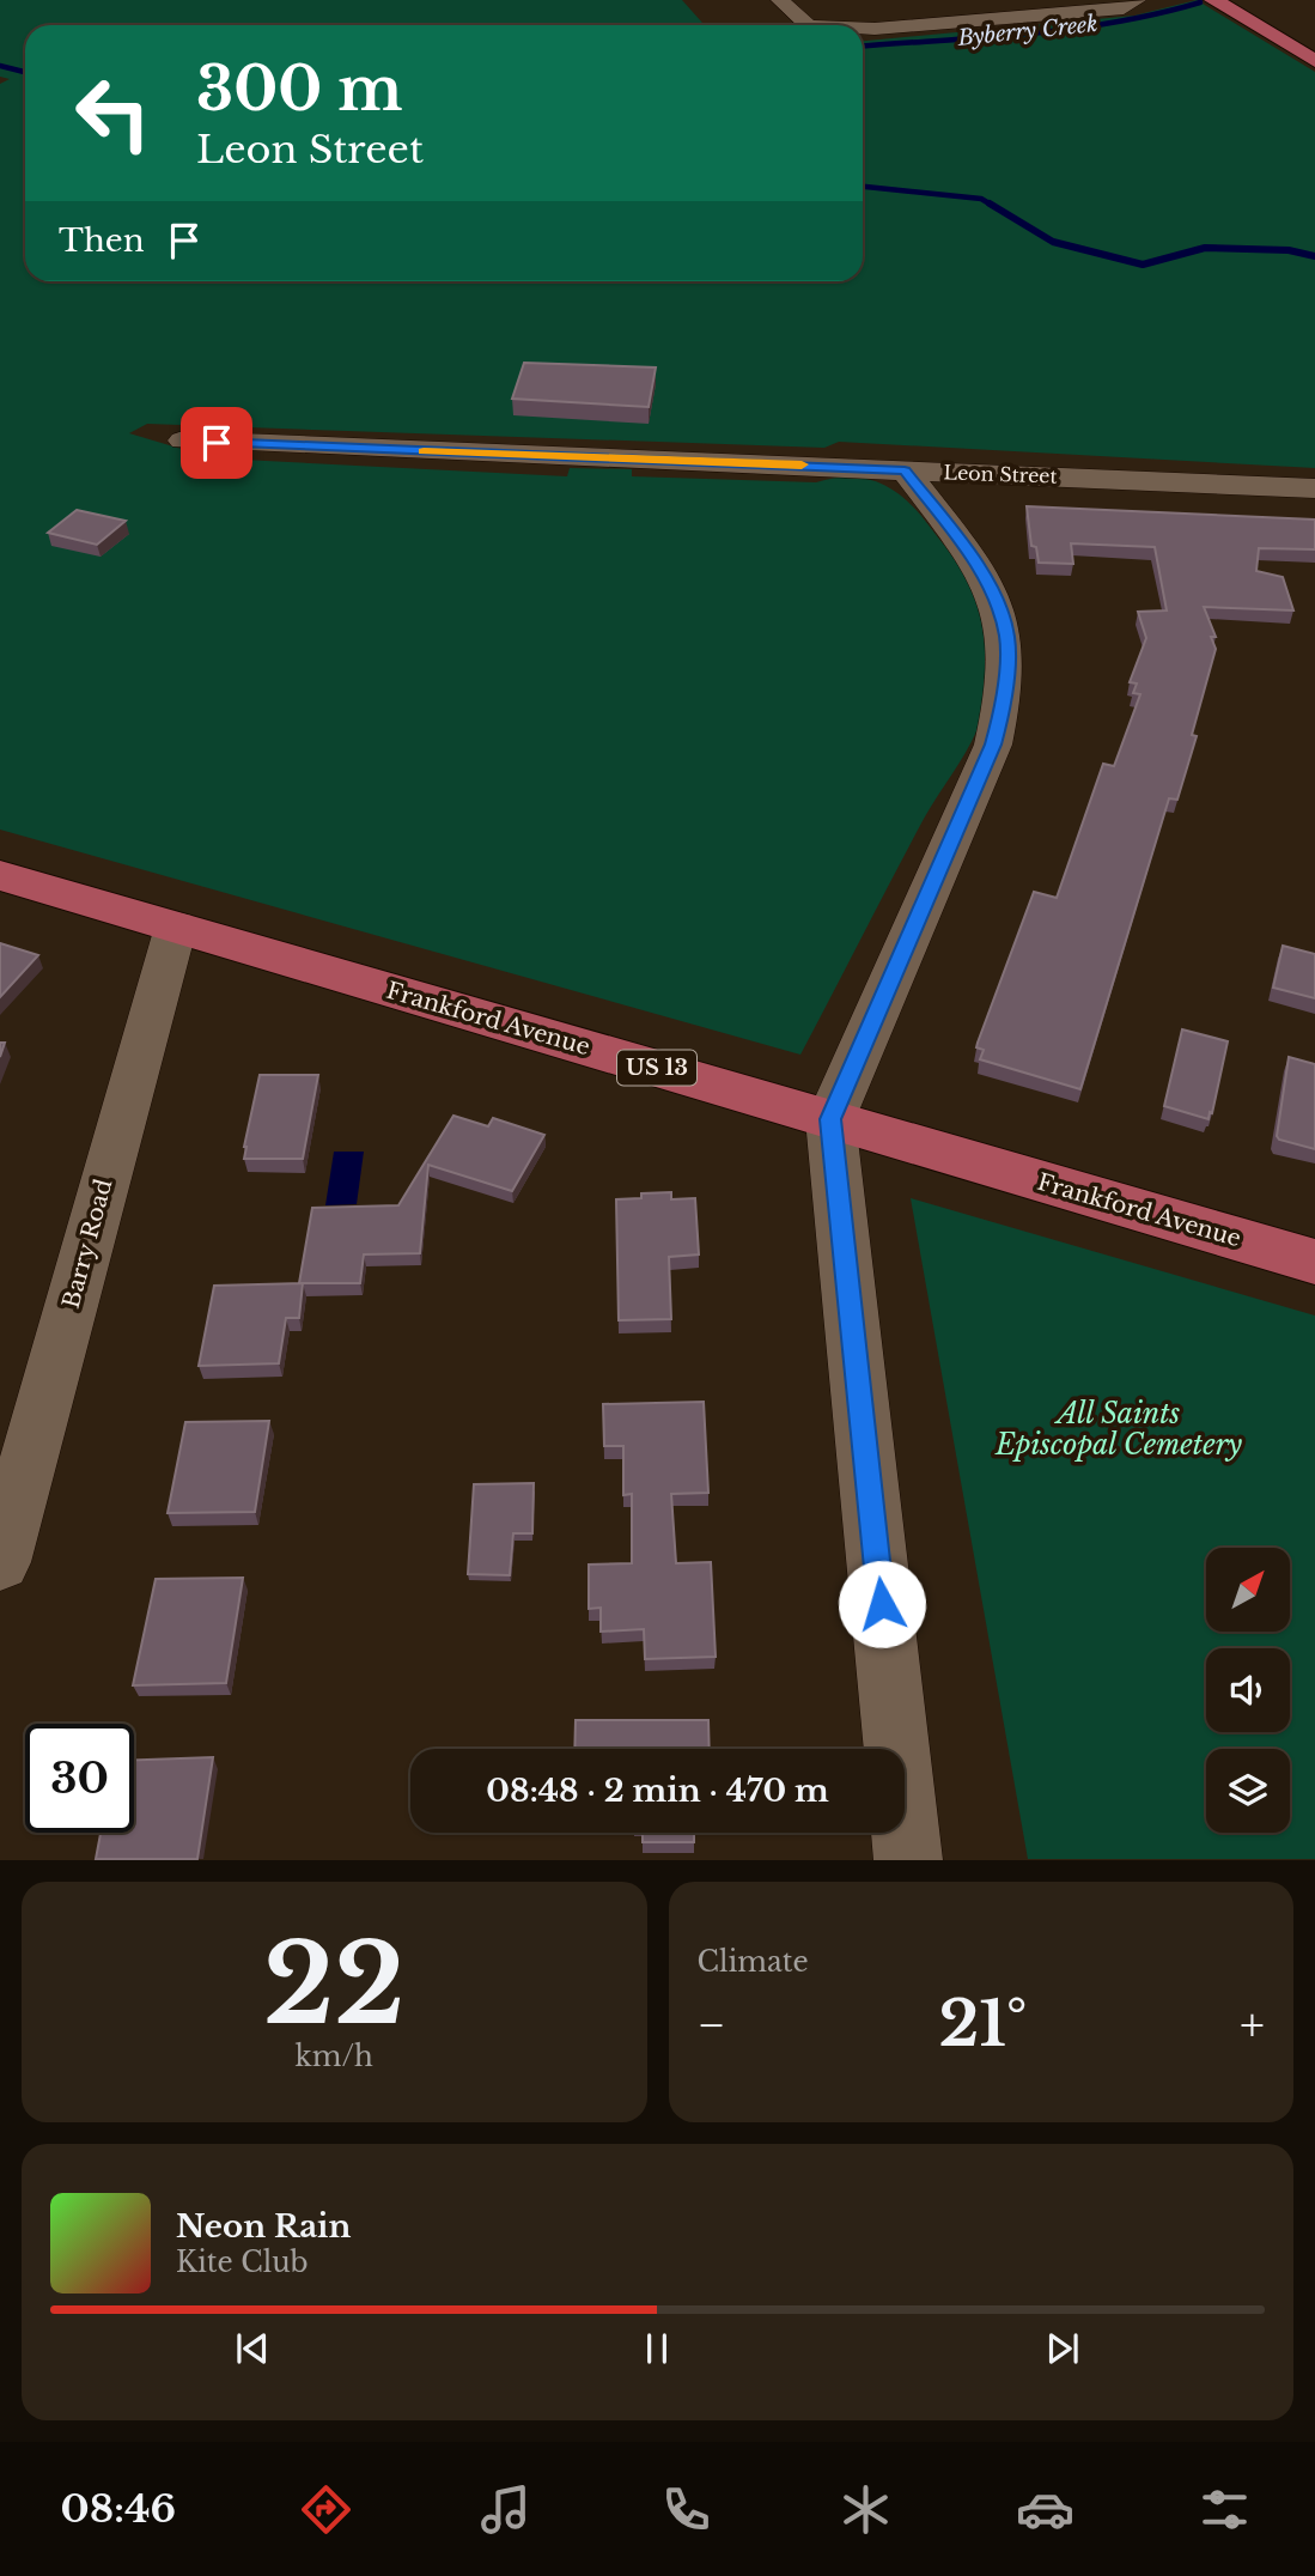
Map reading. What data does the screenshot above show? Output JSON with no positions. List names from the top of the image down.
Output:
{
  "streets": {
    "main road": ["Frankford Avenue", "US 13"],
    "street": ["Leon Street", "Barry Road"]
  },
  "crossings": [
    ["Frankford Avenue", "Barry Road"]
  ],
  "water": ["Byberry Creek"],
  "parks": ["All Saints Episcopal Cemetery"],
  "north": "top right",
  "page": {
    "turn": ["300 m", "Leon Street"],
    "then": "Then",
    "limit": "30",
    "trip": "08:48 · 2 min · 470 m",
    "tile": [
      ["22", "km/h"],
      "Climate"
    ],
    "heat": ["−", "21°", "+"],
    "song": ["Neon Rain", "Kite Club"],
    "tabs": "08:46"
  }
}
